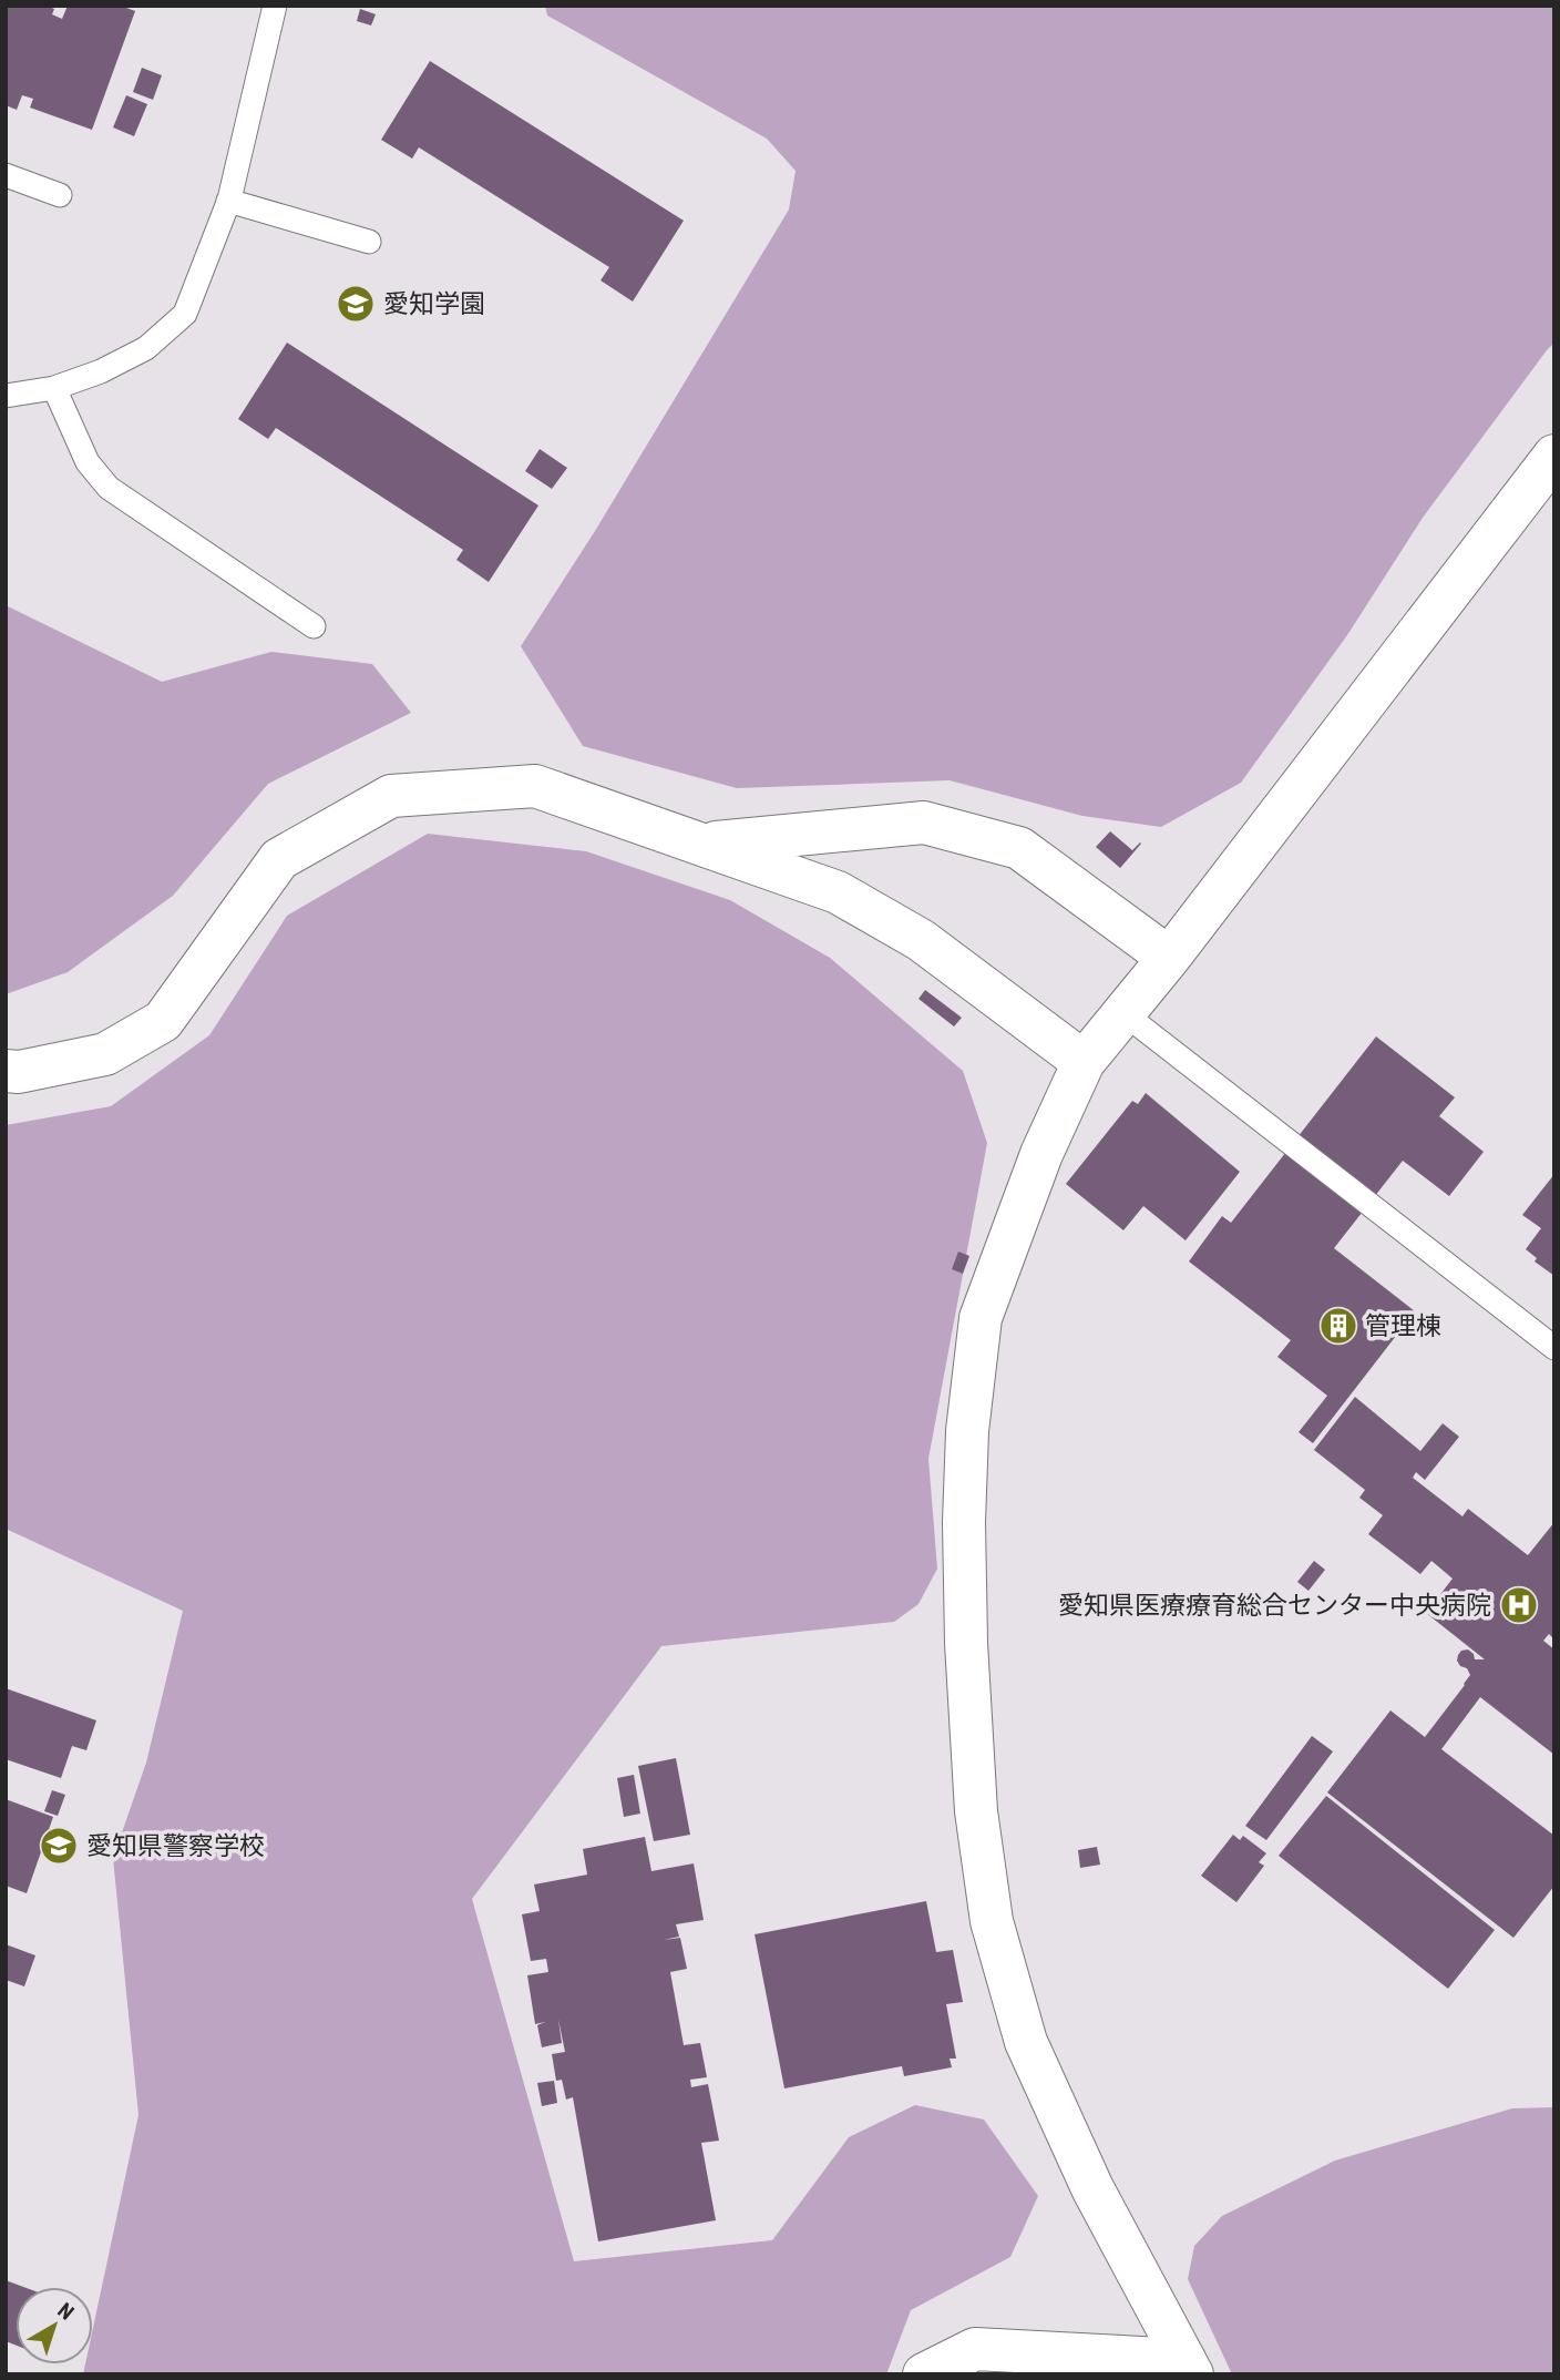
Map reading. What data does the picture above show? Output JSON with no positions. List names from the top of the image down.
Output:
{
  "places": {
    "school or university": ["愛知学園", "愛知県警察学校"],
    "building": ["管理棟"],
    "hospital": ["愛知県医療療育総合センター中央病院"]
  },
  "north": "top right"
}
